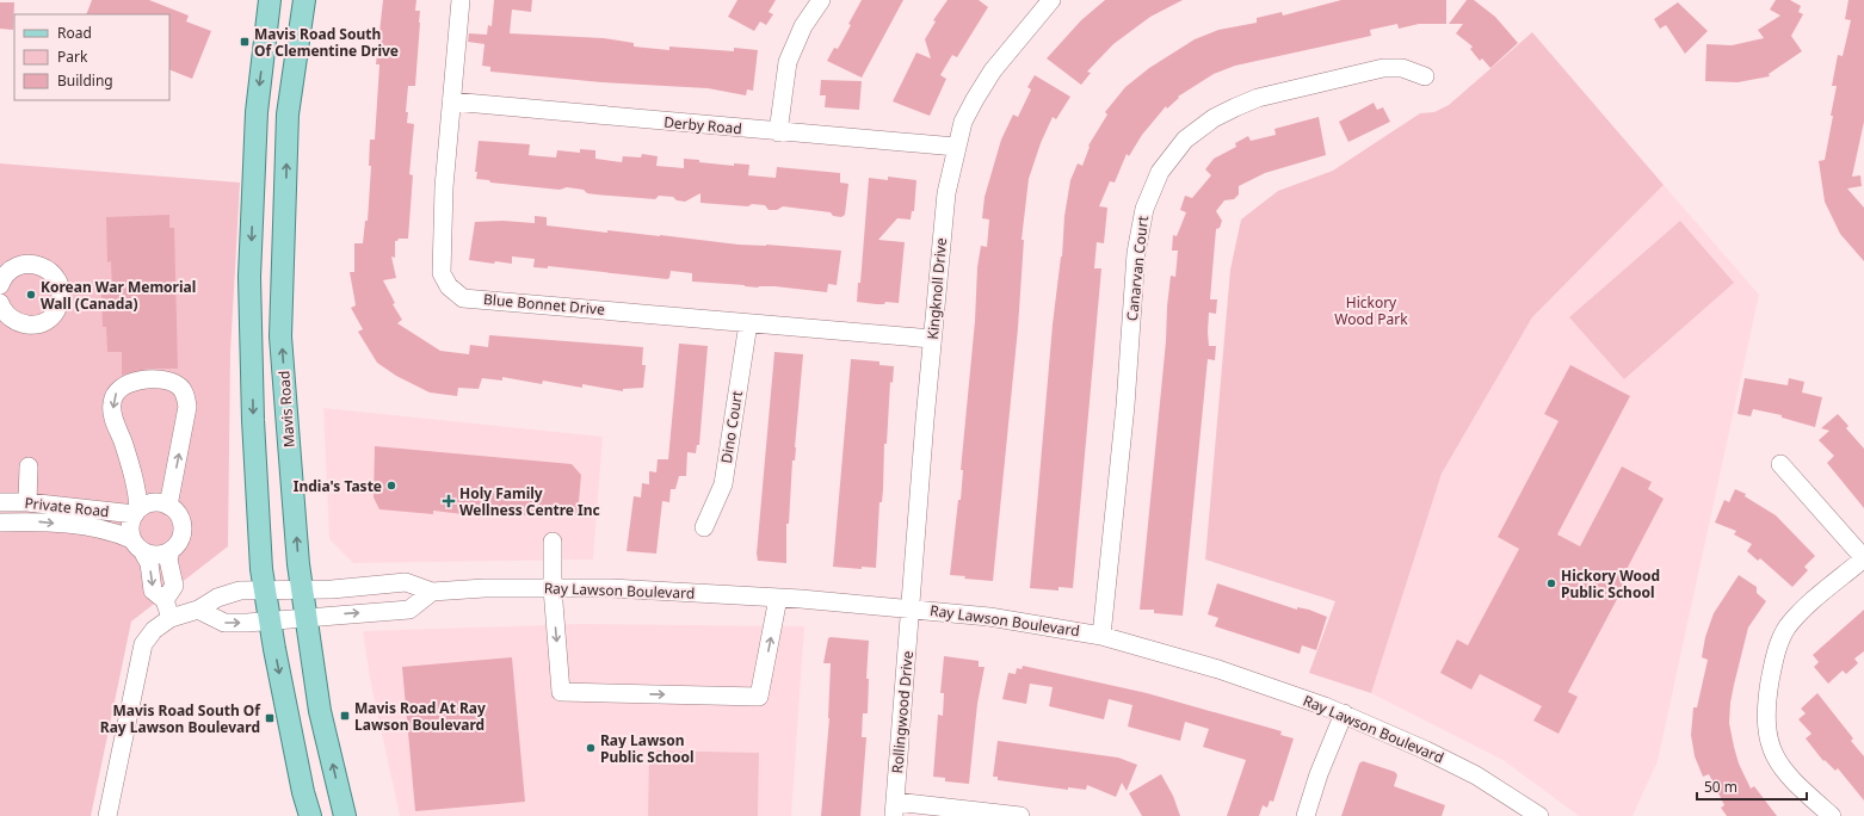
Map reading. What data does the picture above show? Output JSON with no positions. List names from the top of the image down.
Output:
{
  "streets": {
    "main road": ["Mavis Road"],
    "street": [
      "Derby Road",
      "Canarvan Court",
      "Kingknoll Drive",
      "Blue Bonnet Drive",
      "Dino Court",
      "Private Road",
      "Ray Lawson Boulevard",
      "Rollingwood Drive"
    ]
  },
  "crossings": [
    ["Derby Road", "Kingknoll Drive"],
    ["Derby Road", "Blue Bonnet Drive"],
    ["Canarvan Court", "Ray Lawson Boulevard"],
    ["Kingknoll Drive", "Blue Bonnet Drive"],
    ["Kingknoll Drive", "Ray Lawson Boulevard"],
    ["Kingknoll Drive", "Rollingwood Drive"],
    ["Blue Bonnet Drive", "Dino Court"],
    ["Mavis Road", "Ray Lawson Boulevard"],
    ["Ray Lawson Boulevard", "Rollingwood Drive"]
  ],
  "parks": ["Hickory Wood Park"],
  "places": {
    "transit": ["Mavis Road South Of Clementine Drive", "Mavis Road At Ray Lawson Boulevard", "Mavis Road South Of Ray Lawson Boulevard"],
    "other": [
      "Korean War Memorial Wall (Canada)",
      "India's Taste",
      "Hickory Wood Public School",
      "Ray Lawson Public School"
    ],
    "health": ["Holy Family Wellness Centre Inc"]
  },
  "legend": ["Road", "Park", "Building"],
  "scale_bar": "50 m"
}
